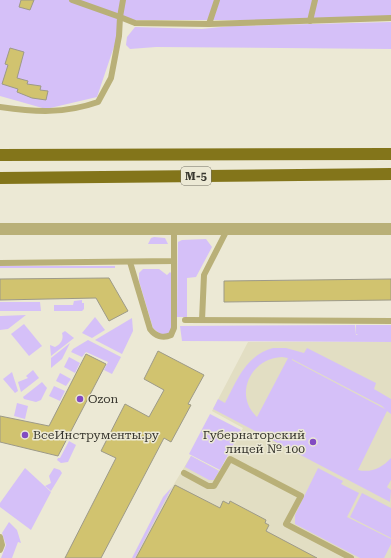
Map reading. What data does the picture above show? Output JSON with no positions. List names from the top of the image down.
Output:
{
  "streets": {
    "highway": ["М-5"]
  },
  "places": ["Ozon", "ВсеИнструменты.ру", "Губернаторский лицей № 100"]
}
